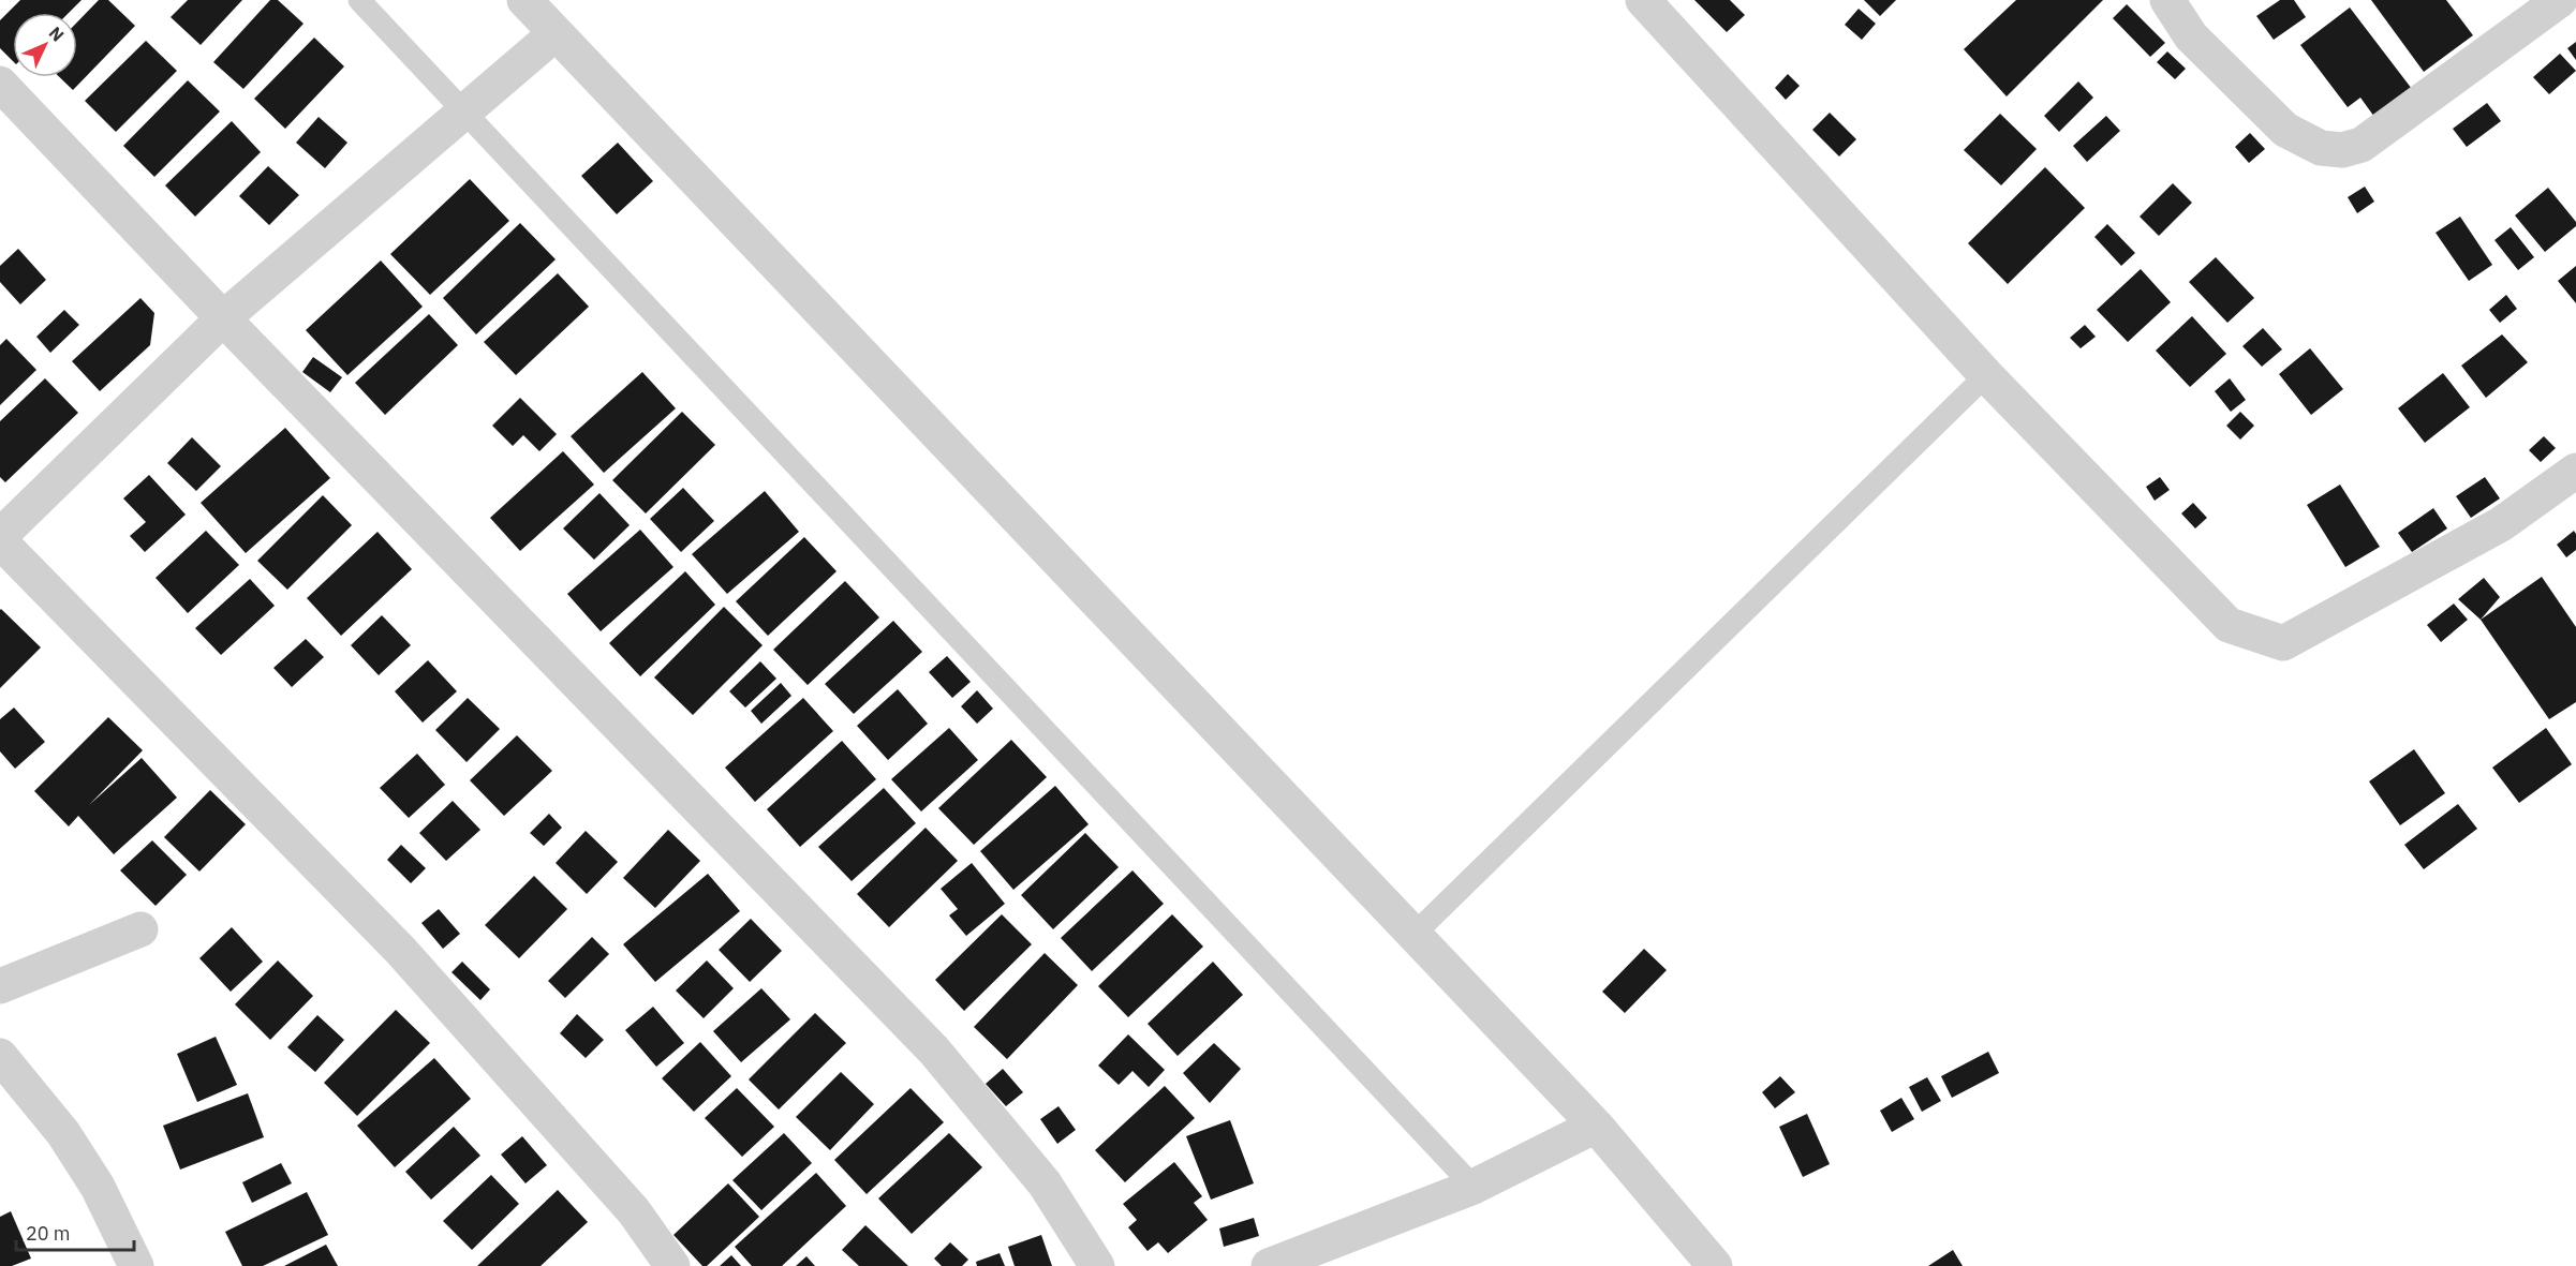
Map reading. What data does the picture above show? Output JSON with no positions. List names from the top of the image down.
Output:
{
  "scale_bar": "20 m",
  "north": "top right"
}
